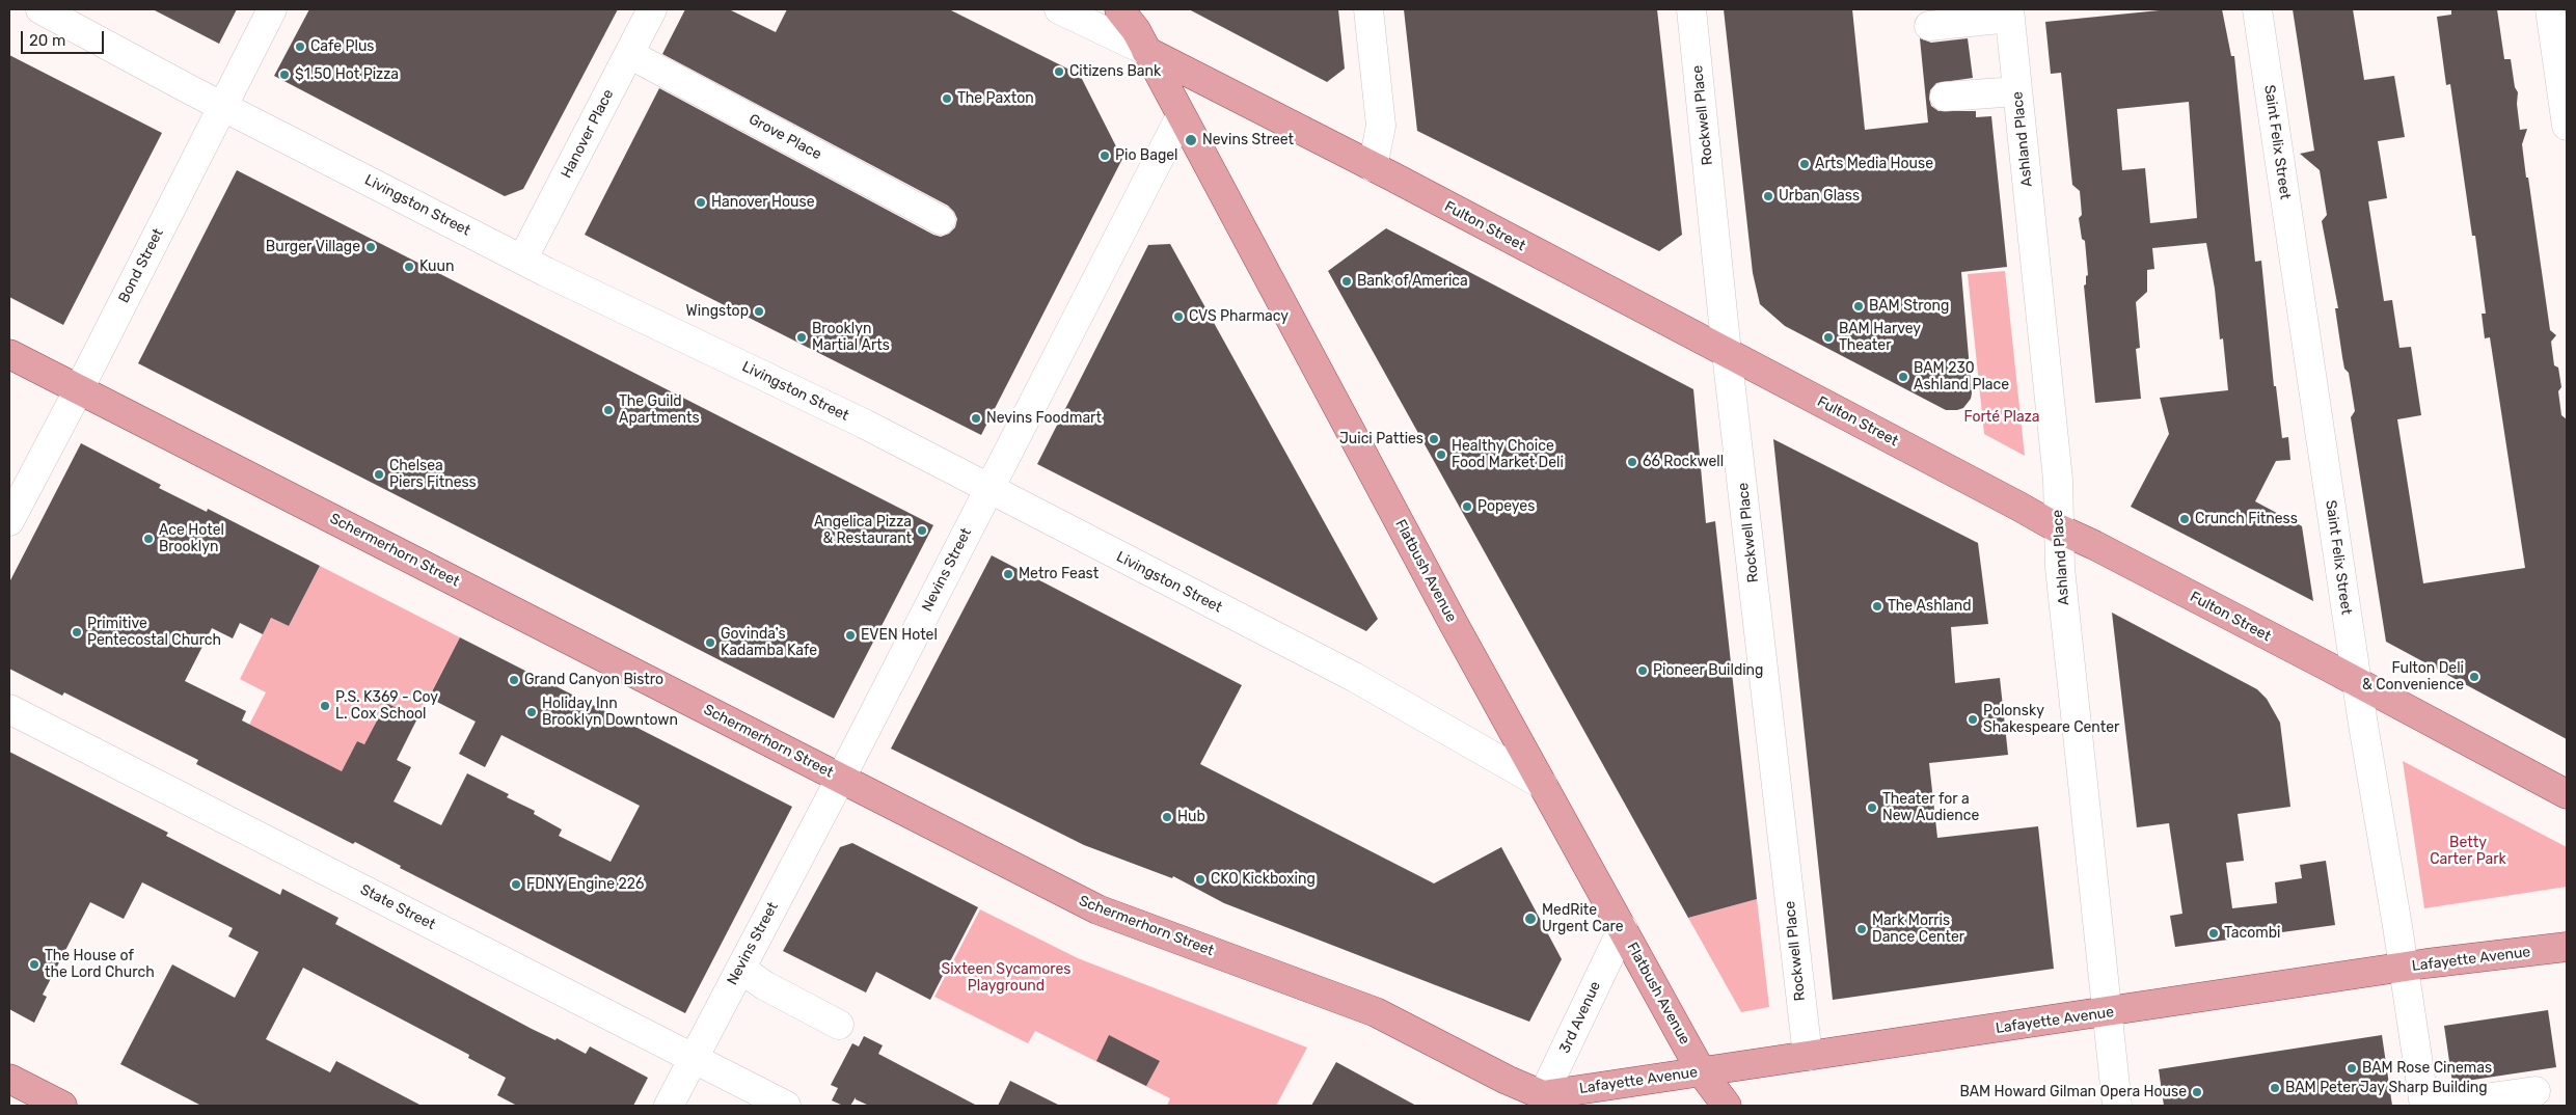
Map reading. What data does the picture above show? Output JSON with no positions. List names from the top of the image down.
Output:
{
  "streets": {
    "main road": [
      "Fulton Street",
      "Schermerhorn Street",
      "Flatbush Avenue",
      "Lafayette Avenue"
    ],
    "street": [
      "Rockwell Place",
      "Hanover Place",
      "Grove Place",
      "Ashland Place",
      "Saint Felix Street",
      "Livingston Street",
      "Bond Street",
      "Nevins Street",
      "State Street",
      "3rd Avenue"
    ]
  },
  "crossings": [
    ["Rockwell Place", "Fulton Street"],
    ["Rockwell Place", "Lafayette Avenue"],
    ["Hanover Place", "Grove Place"],
    ["Hanover Place", "Livingston Street"],
    ["Ashland Place", "Fulton Street"],
    ["Ashland Place", "Lafayette Avenue"],
    ["Saint Felix Street", "Fulton Street"],
    ["Saint Felix Street", "Lafayette Avenue"],
    ["Livingston Street", "Bond Street"],
    ["Livingston Street", "Nevins Street"],
    ["Livingston Street", "Flatbush Avenue"],
    ["Fulton Street", "Flatbush Avenue"],
    ["Bond Street", "Schermerhorn Street"],
    ["Schermerhorn Street", "Nevins Street"],
    ["Schermerhorn Street", "Lafayette Avenue"],
    ["Schermerhorn Street", "3rd Avenue"],
    ["Nevins Street", "Flatbush Avenue"],
    ["Nevins Street", "State Street"],
    ["Flatbush Avenue", "Lafayette Avenue"],
    ["Flatbush Avenue", "3rd Avenue"],
    ["Lafayette Avenue", "3rd Avenue"]
  ],
  "parks": ["Forté Plaza", "Betty Carter Park", "Sixteen Sycamores Playground"],
  "places": [
    "Cafe Plus",
    "Citizens Bank",
    "$1.50 Hot Pizza",
    "The Paxton",
    "Nevins Street",
    "Pio Bagel",
    "Arts Media House",
    "Urban Glass",
    "Hanover House",
    "Burger Village",
    "Kuun",
    "Bank of America",
    "BAM Strong",
    "Wingstop",
    "CVS Pharmacy",
    "Brooklyn Martial Arts",
    "BAM Harvey Theater",
    "BAM 230 Ashland Place",
    "The Guild Apartments",
    "Nevins Foodmart",
    "Juici Patties",
    "Healthy Choice Food Market Deli",
    "66 Rockwell",
    "Chelsea Piers Fitness",
    "Popeyes",
    "Crunch Fitness",
    "Angelica Pizza & Restaurant",
    "Ace Hotel Brooklyn",
    "Metro Feast",
    "The Ashland",
    "Primitive Pentecostal Church",
    "EVEN Hotel",
    "Govinda's Kadamba Kafe",
    "Pioneer Building",
    "Fulton Deli & Convenience",
    "Grand Canyon Bistro",
    "P.S. K369 - Coy L. Cox School",
    "Holiday Inn Brooklyn Downtown",
    "Polonsky Shakespeare Center",
    "Theater for a New Audience",
    "Hub",
    "CKO Kickboxing",
    "FDNY Engine 226",
    "MedRite Urgent Care",
    "Mark Morris Dance Center",
    "Tacombi",
    "The House of the Lord Church",
    "BAM Rose Cinemas",
    "BAM Peter Jay Sharp Building",
    "BAM Howard Gilman Opera House"
  ],
  "scale_bar": "20 m"
}
